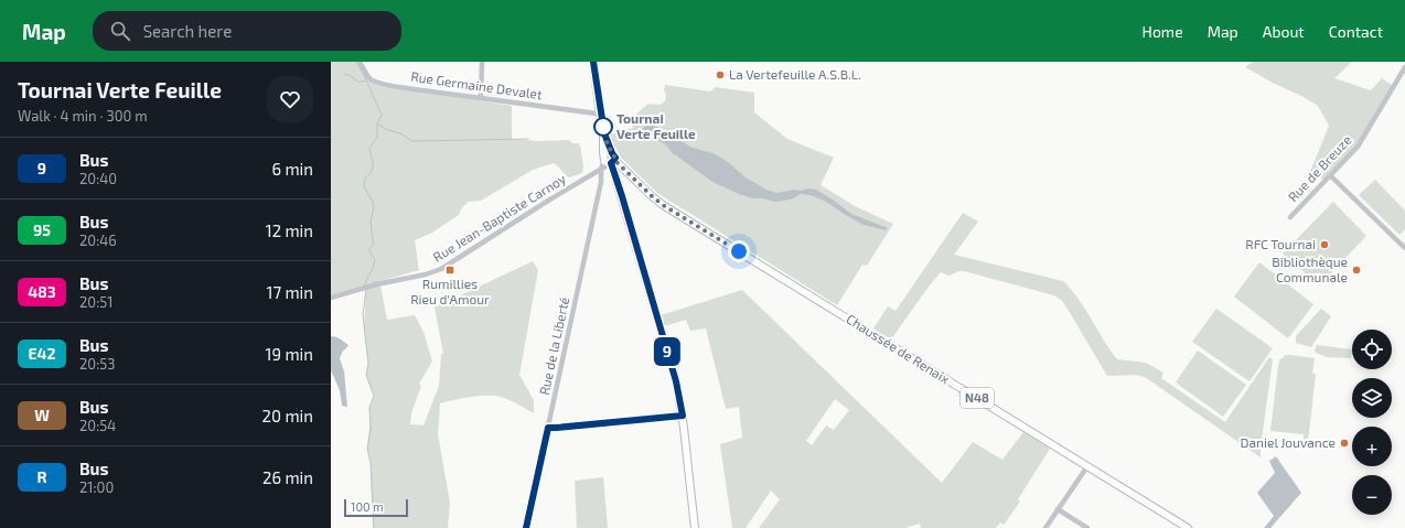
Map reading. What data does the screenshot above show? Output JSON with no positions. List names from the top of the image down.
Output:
{
  "streets": {
    "main road": ["Chaussée de Renaix", "N48"],
    "street": [
      "Rue Germaine Devalet",
      "Rue de Breuze",
      "Rue Jean-Baptiste Carnoy",
      "Rue de la Liberté"
    ]
  },
  "crossings": [
    ["Rue Germaine Devalet", "N48"],
    ["Rue Jean-Baptiste Carnoy", "Rue de la Liberté"],
    ["Chaussée de Renaix", "N48"]
  ],
  "places": {
    "other": [
      "La Vertefeuille A.S.B.L.",
      "Tournai Verte Feuille",
      "RFC Tournai",
      "Bibliothèque Communale",
      "Daniel Jouvance"
    ],
    "transit": ["Rumillies Rieu d'Amour"]
  },
  "lines": ["bus line 9"],
  "scale_bar": "100 m",
  "page": {
    "header": "Map",
    "search": "Search here",
    "nav": [
      "Home",
      "Map",
      "About",
      "Contact"
    ],
    "heading": ["Tournai Verte Feuille", "Walk · 4 min · 300 m"],
    "on_map": "9",
    "list": [
      {
        "mark": "9",
        "name": "Bus",
        "note": "20:40",
        "value": "6 min"
      },
      {
        "mark": "95",
        "name": "Bus",
        "note": "20:46",
        "value": "12 min"
      },
      {
        "mark": "483",
        "name": "Bus",
        "note": "20:51",
        "value": "17 min"
      },
      {
        "mark": "E42",
        "name": "Bus",
        "note": "20:53",
        "value": "19 min"
      },
      {
        "mark": "W",
        "name": "Bus",
        "note": "20:54",
        "value": "20 min"
      },
      {
        "mark": "R",
        "name": "Bus",
        "note": "21:00",
        "value": "26 min"
      }
    ],
    "map_buttons": ["+", "−"],
    "scale": "100 m"
  }
}
